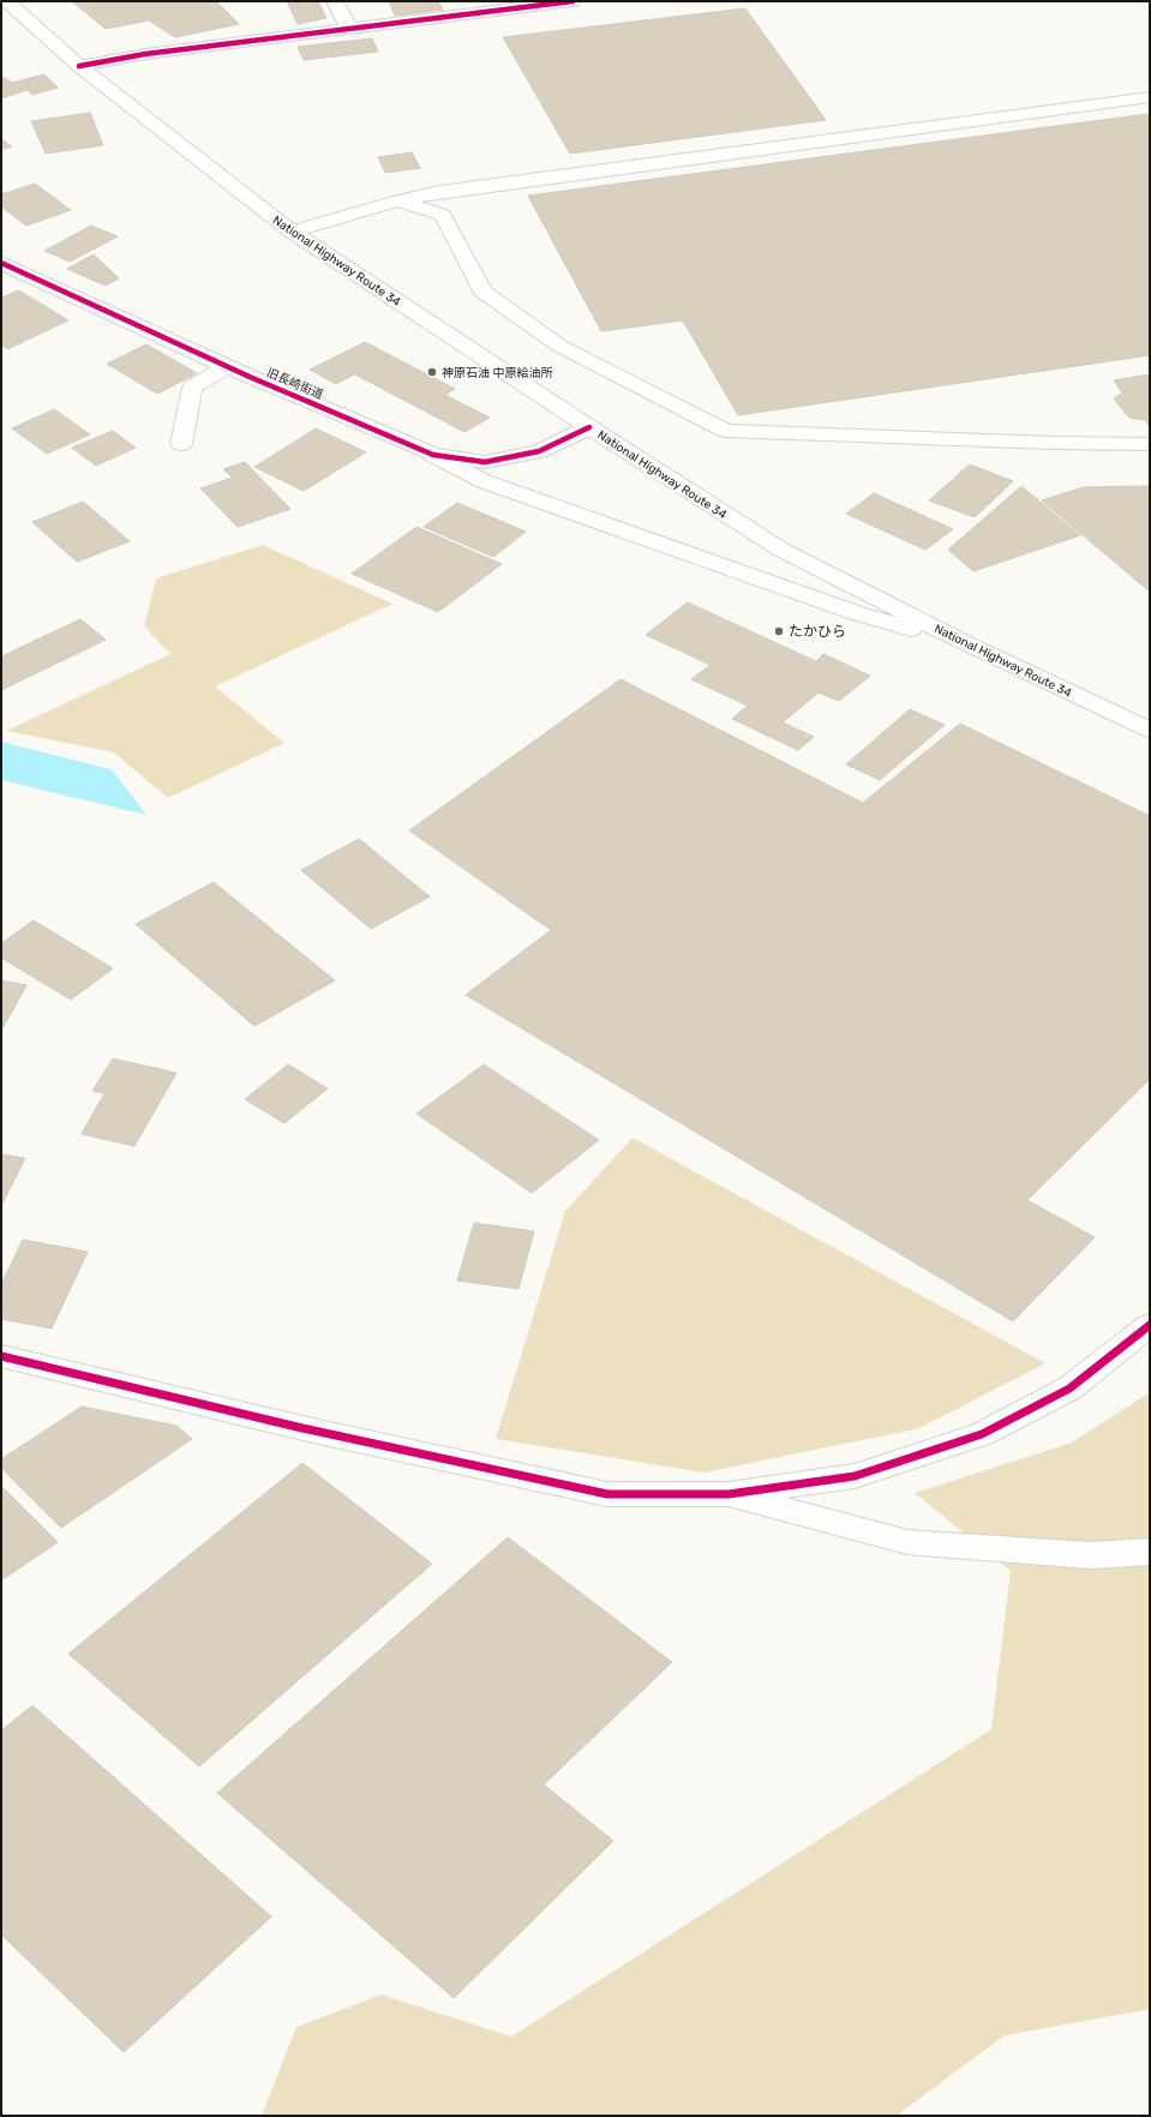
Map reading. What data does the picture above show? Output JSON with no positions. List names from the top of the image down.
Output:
{
  "streets": {
    "main road": ["National Highway Route 34", "旧長崎街道"]
  },
  "crossings": [
    ["National Highway Route 34", "旧長崎街道"]
  ],
  "places": ["神原石油 中原給油所", "たかひら"]
}
